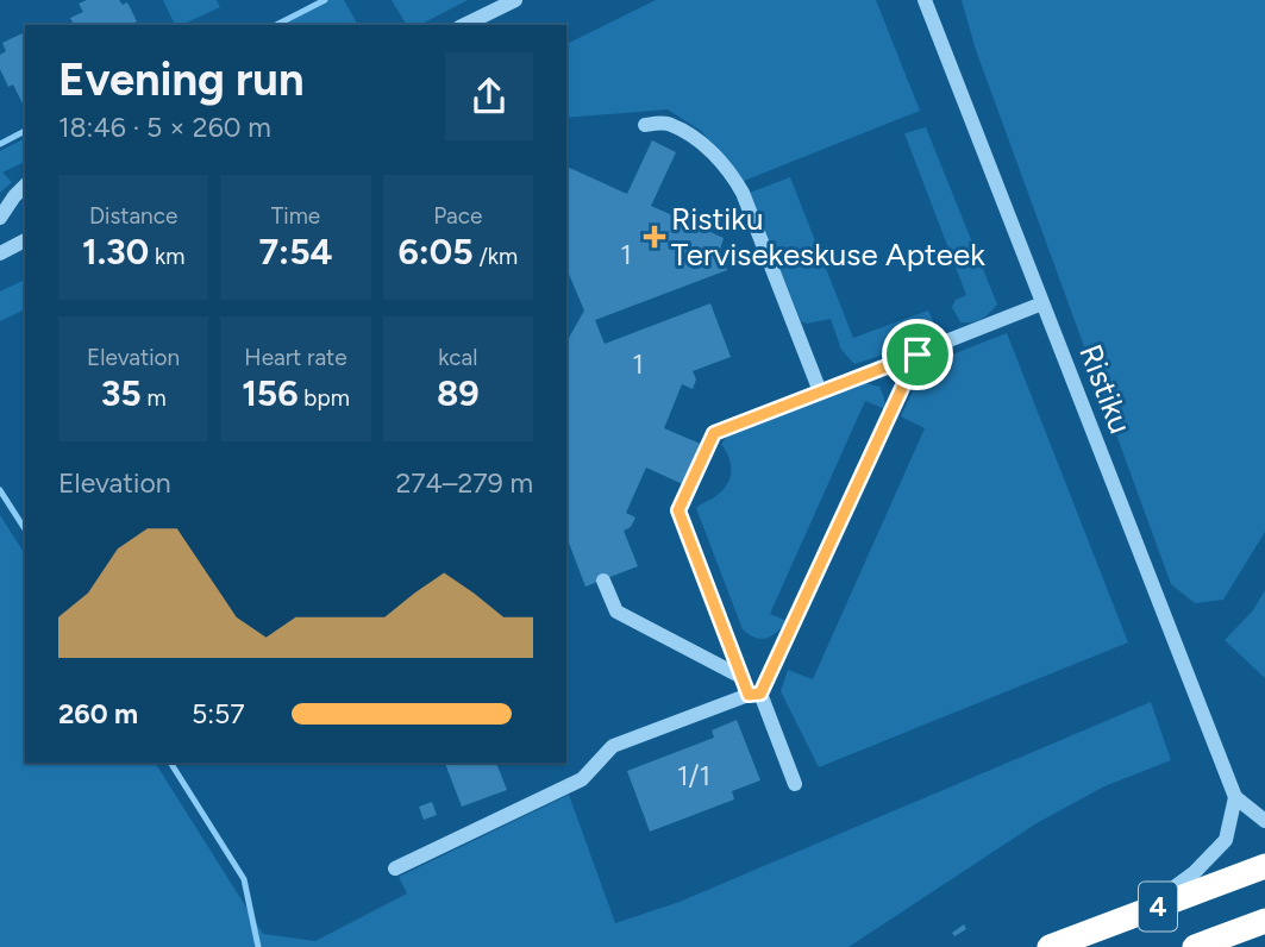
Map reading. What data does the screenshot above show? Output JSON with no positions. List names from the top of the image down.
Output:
{
  "streets": {
    "highway": ["4"],
    "street": ["Ristiku"]
  },
  "places": {
    "health": ["Ristiku Tervisekeskuse Apteek"]
  },
  "house_numbers": ["1", "1", "1/1"],
  "page": {
    "heading": ["Evening run", "18:46 · 5 × 260 m"],
    "stats": [
      ["Distance", "1.30 km"],
      ["Time", "7:54"],
      ["Pace", "6:05 /km"],
      ["Elevation", "35 m"],
      ["Heart rate", "156 bpm"],
      ["kcal", "89"]
    ],
    "chart": ["Elevation", "274–279 m"],
    "list": [
      {
        "name": "260 m",
        "note": "5:57"
      }
    ]
  }
}
